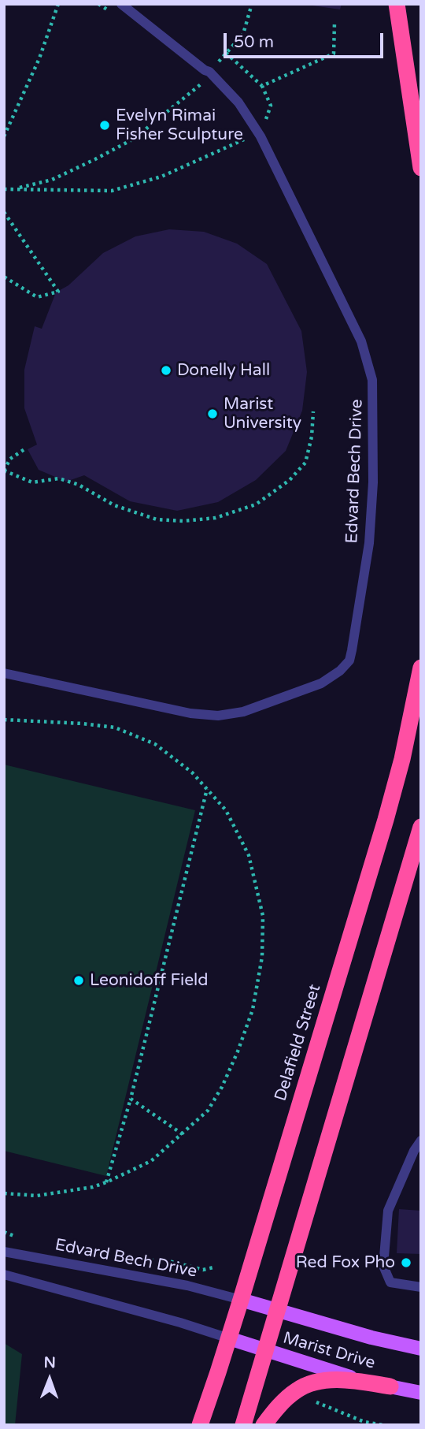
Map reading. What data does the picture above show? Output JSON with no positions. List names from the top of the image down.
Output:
{
  "streets": {
    "highway": ["Delafield Street"],
    "main road": ["Marist Drive"],
    "lane": ["Edvard Bech Drive"]
  },
  "crossings": [
    ["Edvard Bech Drive", "Delafield Street"],
    ["Edvard Bech Drive", "Marist Drive"],
    ["Delafield Street", "Marist Drive"]
  ],
  "places": [
    "Evelyn Rimai Fisher Sculpture",
    "Donelly Hall",
    "Marist University",
    "Leonidoff Field",
    "Red Fox Pho"
  ],
  "scale_bar": "50 m",
  "north": "top"
}
